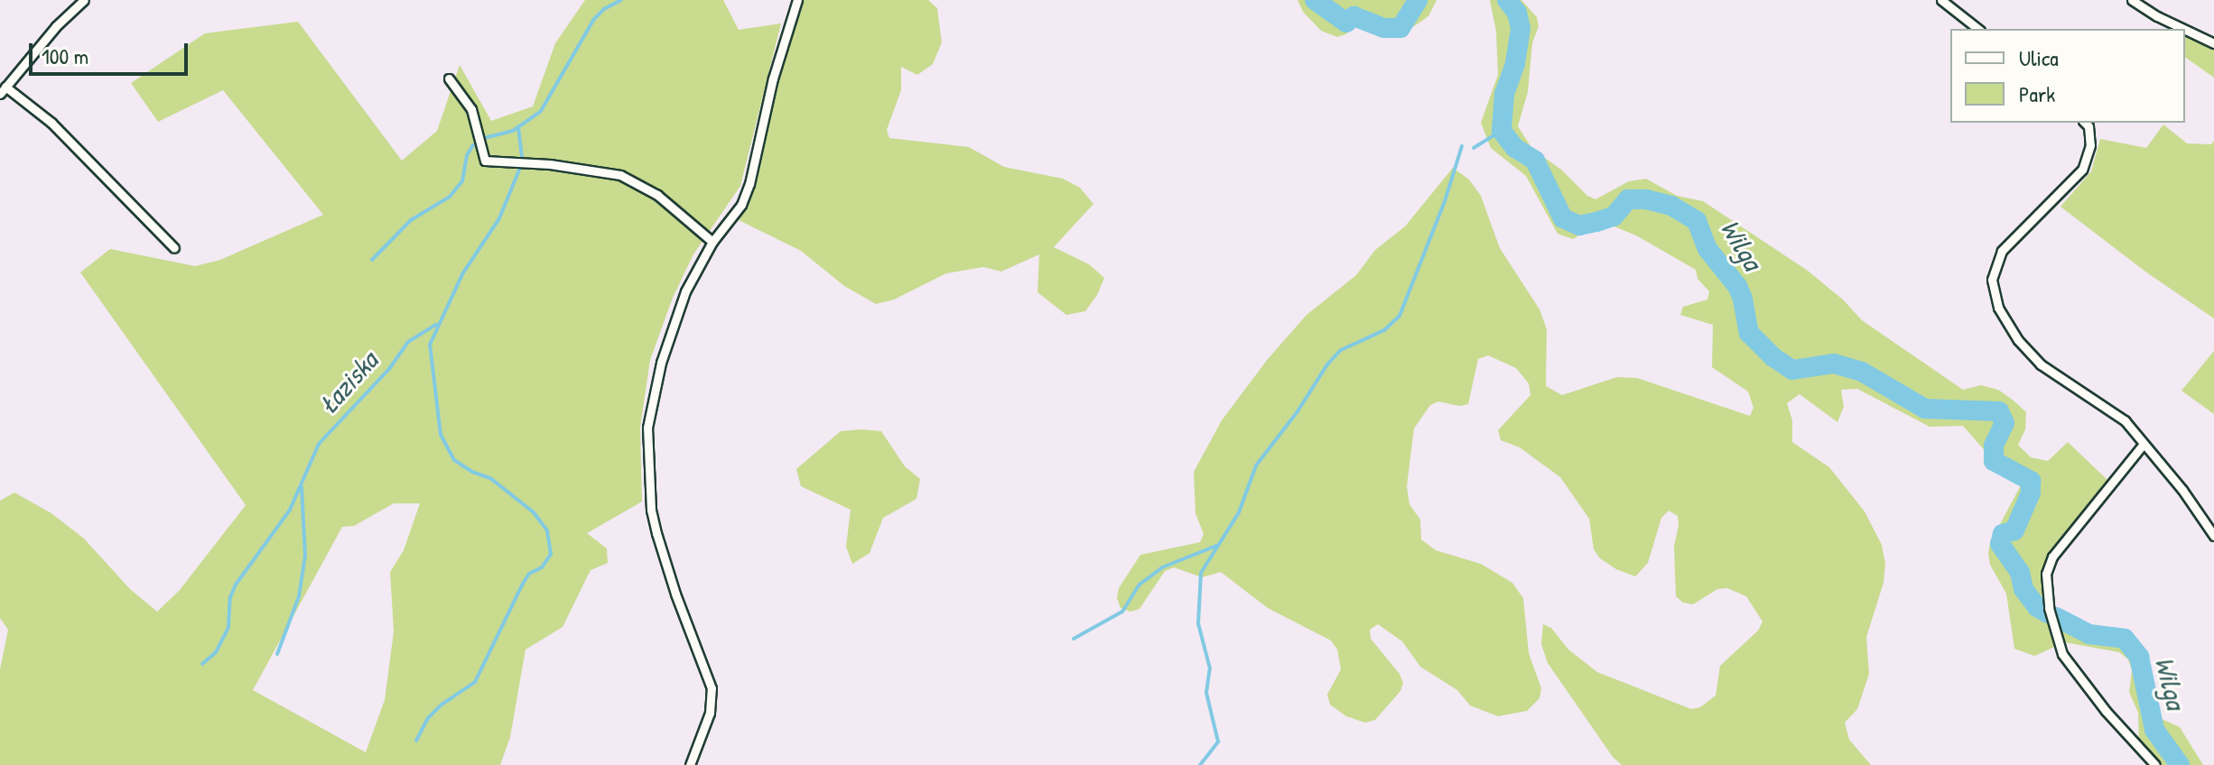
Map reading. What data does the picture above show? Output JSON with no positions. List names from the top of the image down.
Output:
{
  "water": ["Wilga", "Łaziska"],
  "legend": ["Ulica", "Park"],
  "scale_bar": "100 m"
}
